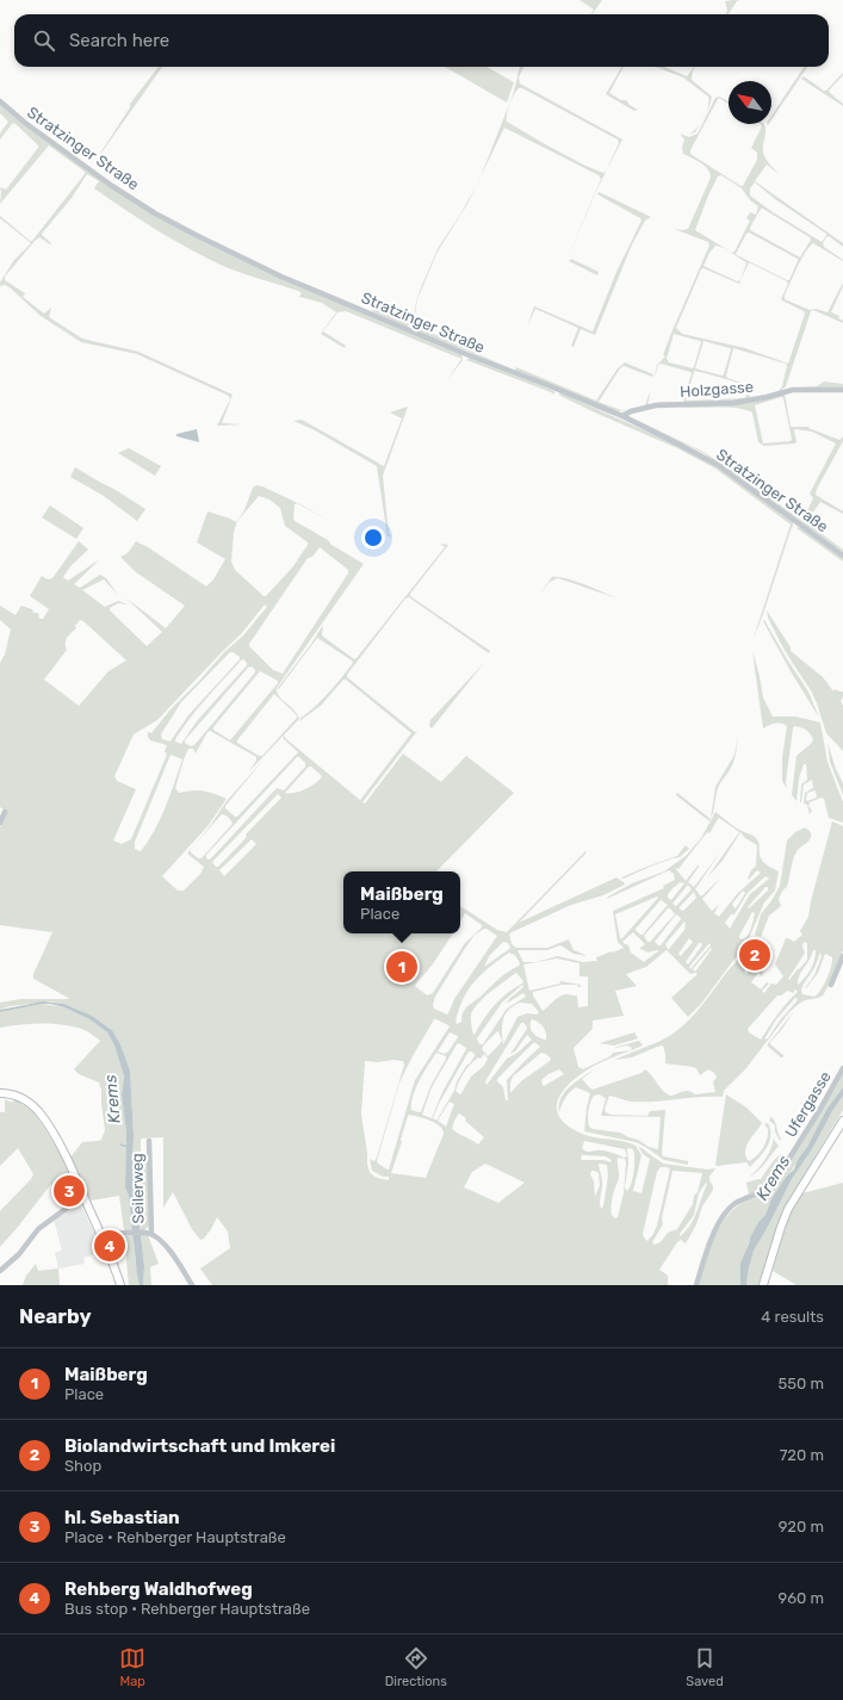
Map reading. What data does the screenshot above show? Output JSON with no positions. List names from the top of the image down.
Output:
{
  "streets": {
    "street": [
      "Stratzinger Straße",
      "Holzgasse",
      "Ufergasse",
      "Seilerweg"
    ]
  },
  "crossings": [
    ["Stratzinger Straße", "Holzgasse"]
  ],
  "water": ["Krems"],
  "north": "top left",
  "page": {
    "search": "Search here",
    "popup": ["Maißberg", "Place"],
    "pins": [
      "2",
      "1",
      "3",
      "4"
    ],
    "heading": ["Nearby", "4 results"],
    "list": [
      {
        "mark": "1",
        "name": "Maißberg",
        "note": "Place",
        "value": "550 m"
      },
      {
        "mark": "2",
        "name": "Biolandwirtschaft und Imkerei",
        "note": "Shop",
        "value": "720 m"
      },
      {
        "mark": "3",
        "name": "hl. Sebastian",
        "note": "Place · Rehberger Hauptstraße",
        "value": "920 m"
      },
      {
        "mark": "4",
        "name": "Rehberg Waldhofweg",
        "note": "Bus stop · Rehberger Hauptstraße",
        "value": "960 m"
      }
    ],
    "nav": ["Map", "Directions", "Saved"]
  }
}
